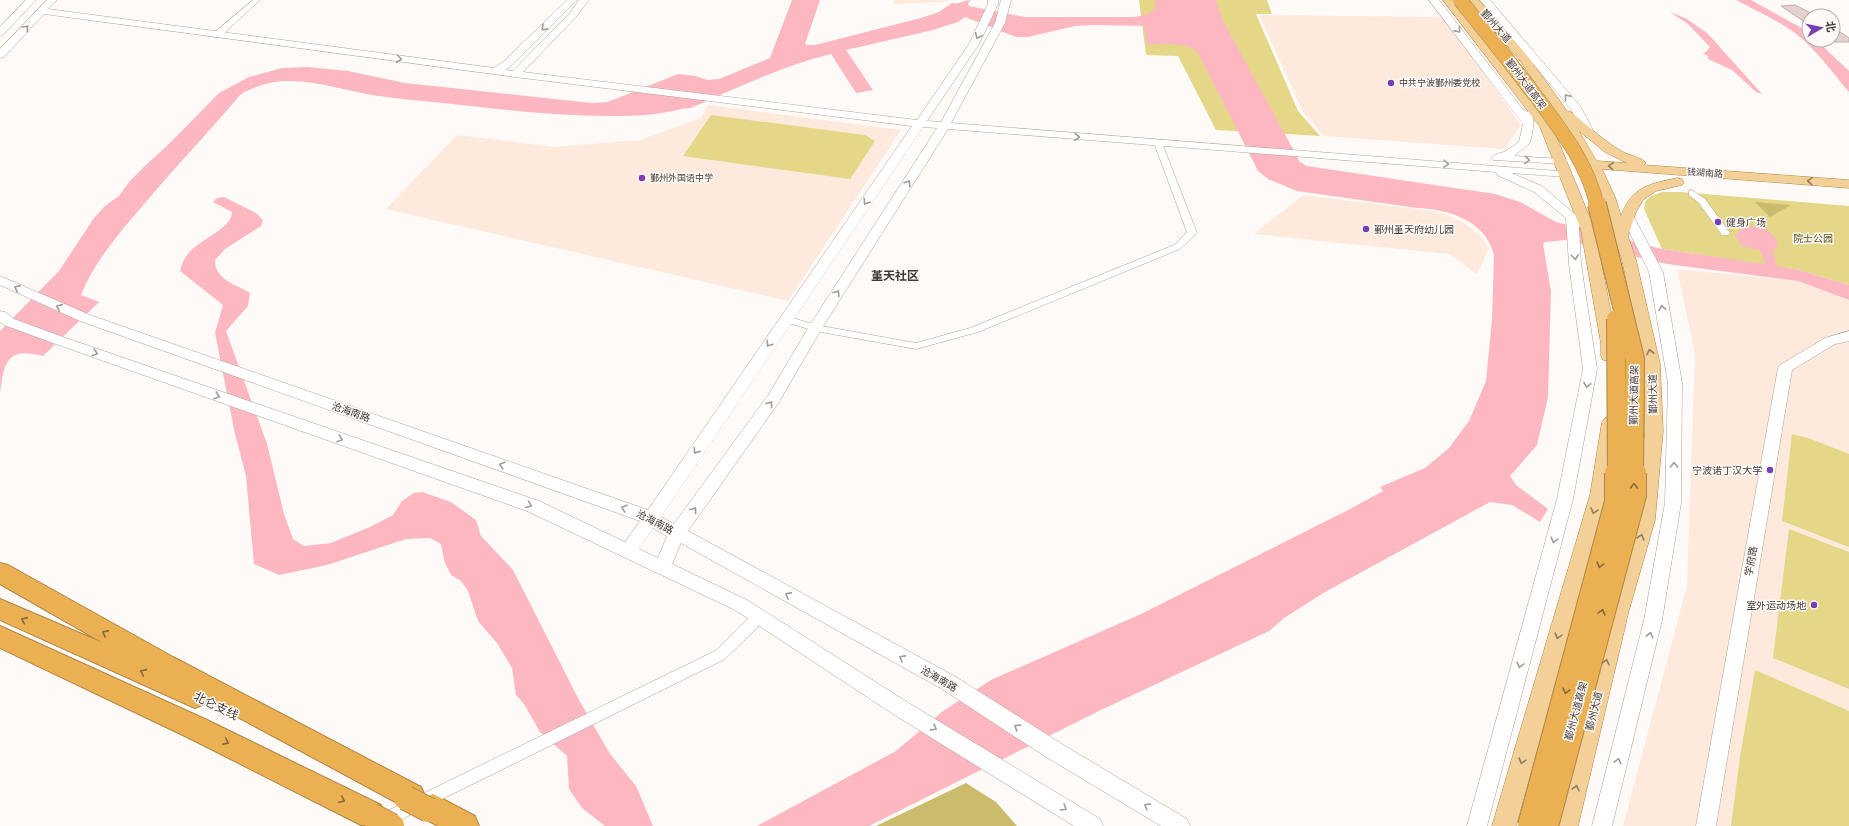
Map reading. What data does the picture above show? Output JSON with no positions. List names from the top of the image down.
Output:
{
  "streets": {
    "highway": ["鄞州大道高架", "北仑支线"],
    "main road": ["鄞州大道", "钱湖南路"],
    "street": ["沧海南路", "学府路"]
  },
  "crossings": [
    ["鄞州大道", "钱湖南路"]
  ],
  "districts": ["堇天社区"],
  "parks": ["院士公园"],
  "places": [
    "中共宁波鄞州委党校",
    "鄞州外国语中学",
    "健身广场",
    "鄞州堇天府幼儿园",
    "宁波诺丁汉大学",
    "室外运动场地"
  ],
  "north": "right"
}
